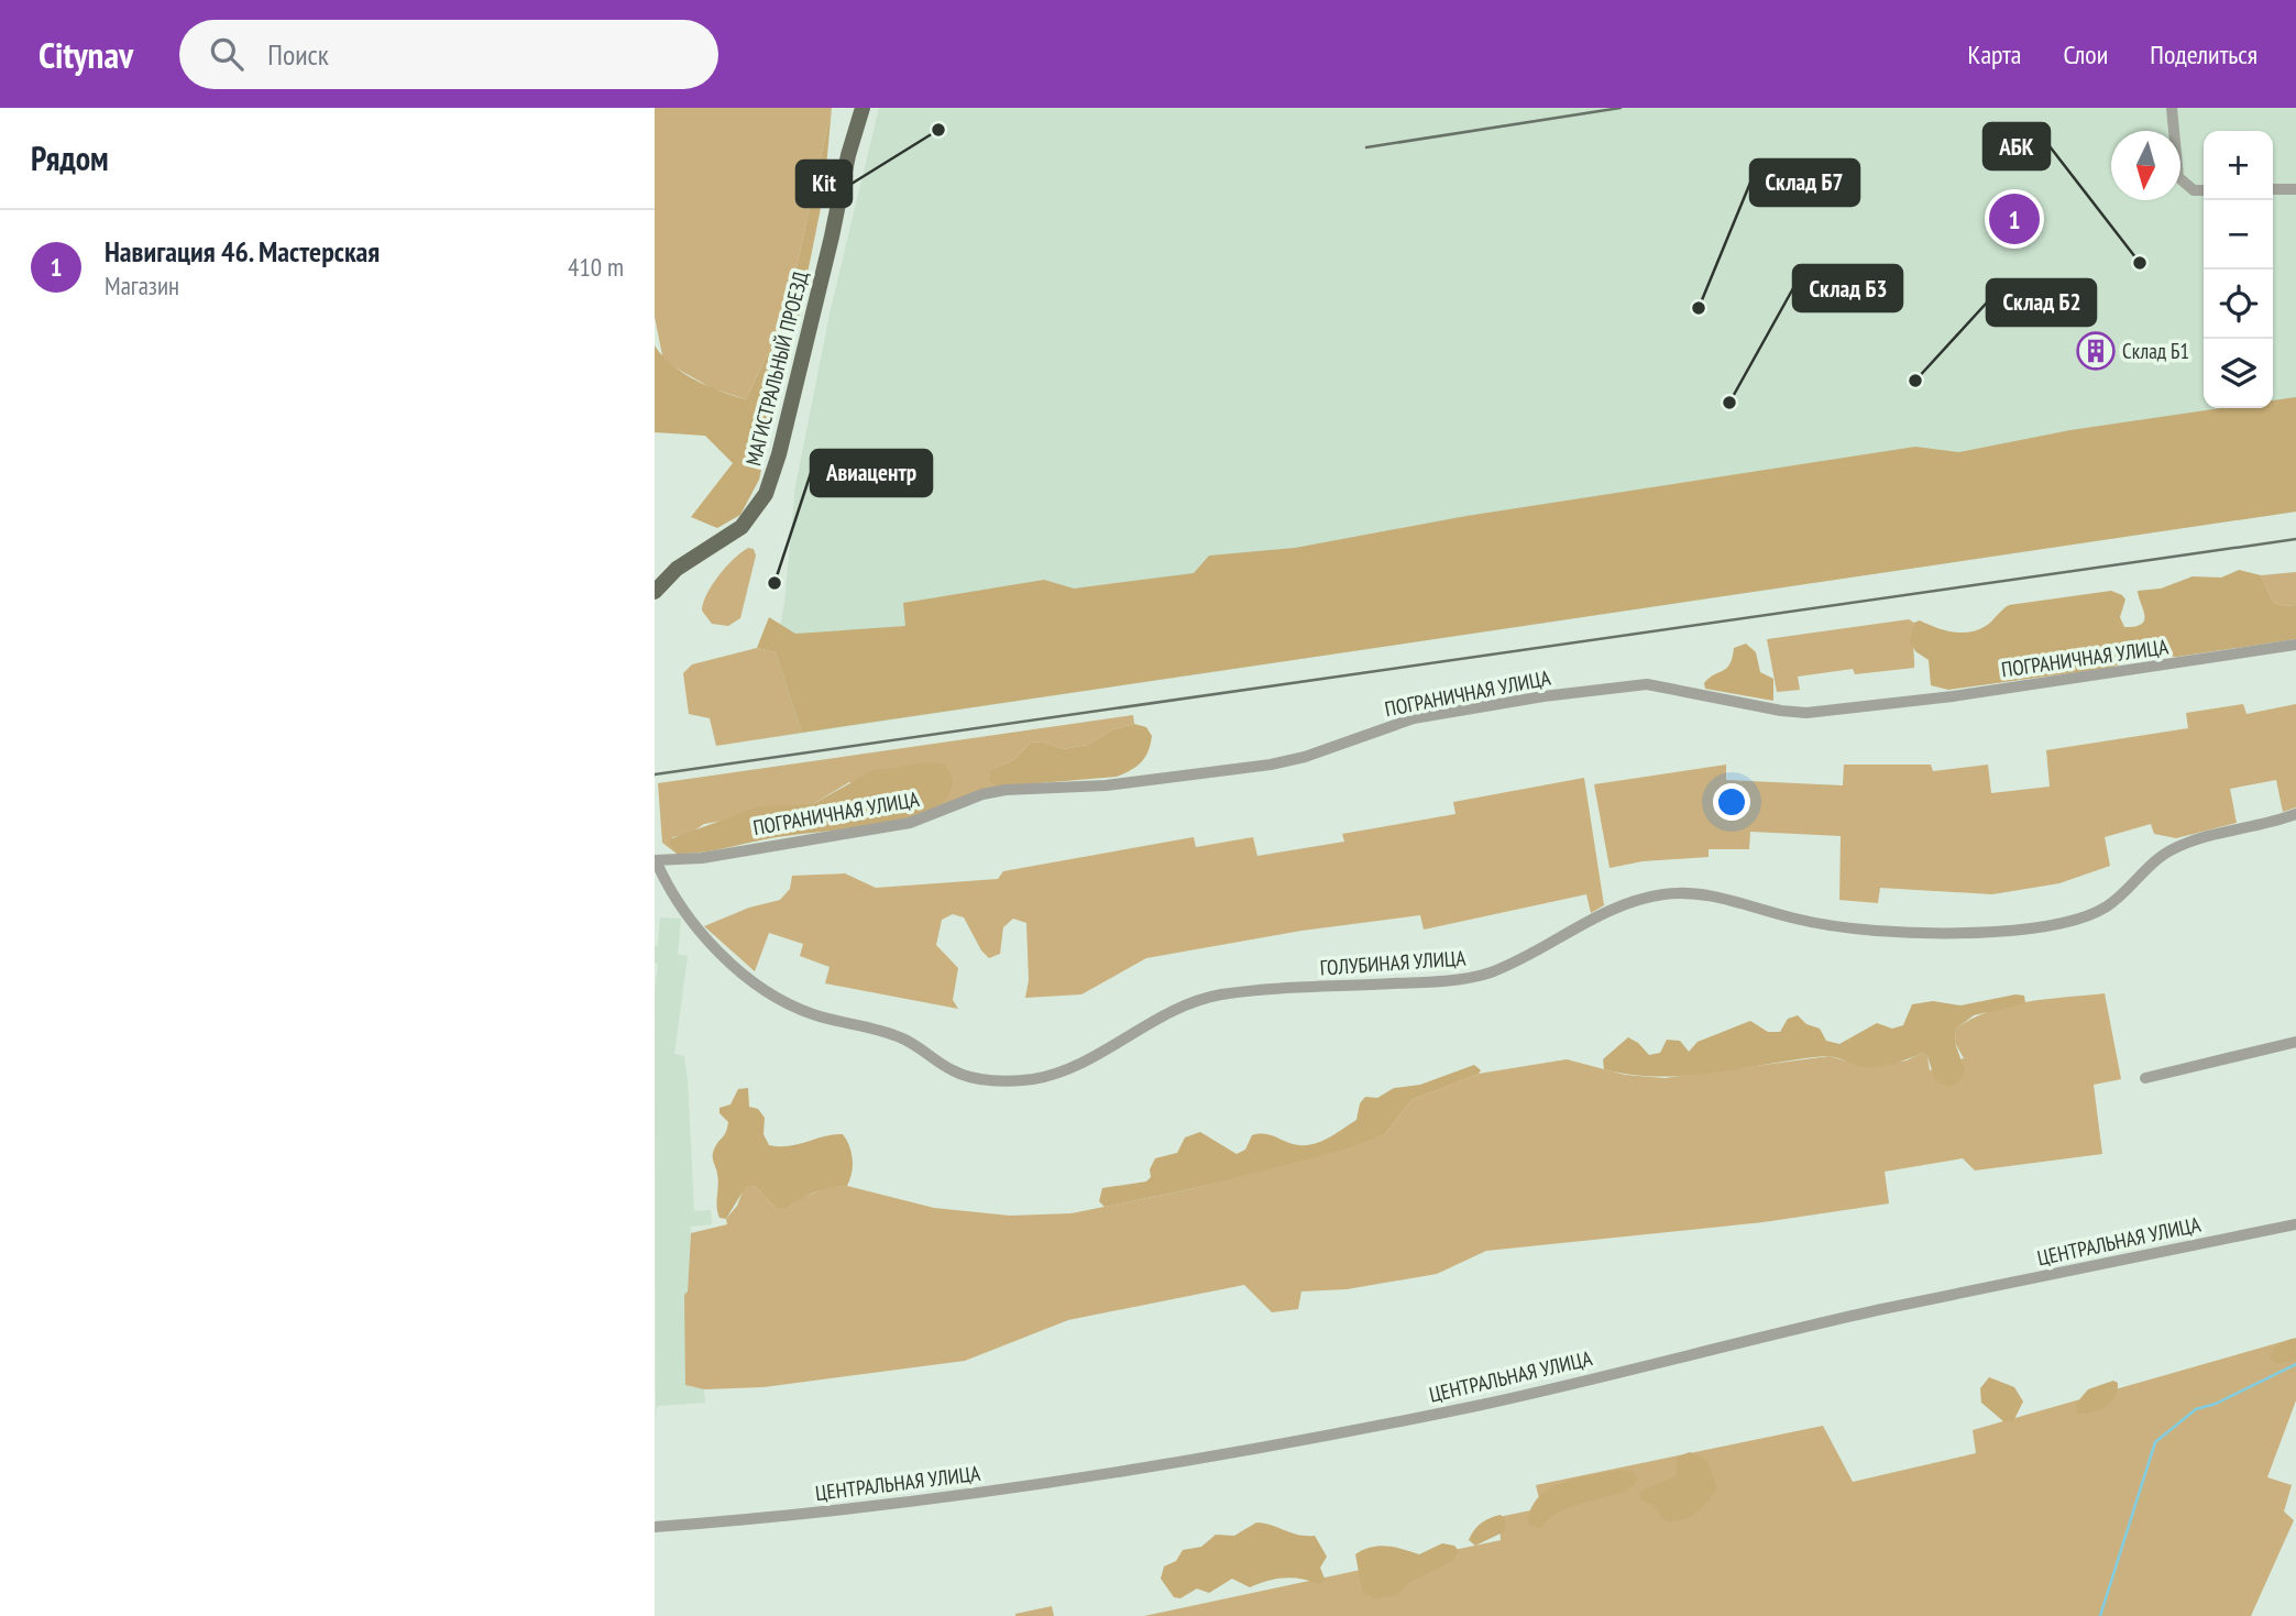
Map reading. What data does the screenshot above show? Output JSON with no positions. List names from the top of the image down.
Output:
{
  "streets": {
    "main road": ["МАГИСТРАЛЬНЫЙ ПРОЕЗД"],
    "street": ["ПОГРАНИЧНАЯ УЛИЦА", "ГОЛУБИНАЯ УЛИЦА", "ЦЕНТРАЛЬНАЯ УЛИЦА"]
  },
  "crossings": [
    ["ПОГРАНИЧНАЯ УЛИЦА", "ГОЛУБИНАЯ УЛИЦА"]
  ],
  "places": {
    "other": [
      "Kit",
      "АБК",
      "Склад Б7",
      "Склад Б2",
      "Склад Б3",
      "Авиацентр"
    ],
    "building": ["Склад Б1"]
  },
  "north": "bottom",
  "page": {
    "header": "Citynav",
    "search": "Поиск",
    "nav": ["Карта", "Слои", "Поделиться"],
    "heading": "Рядом",
    "map_buttons": ["+", "−"],
    "pins": "1",
    "list": [
      {
        "mark": "1",
        "name": "Навигация 46. Мастерская",
        "note": "Магазин",
        "value": "410 m"
      }
    ]
  }
}
